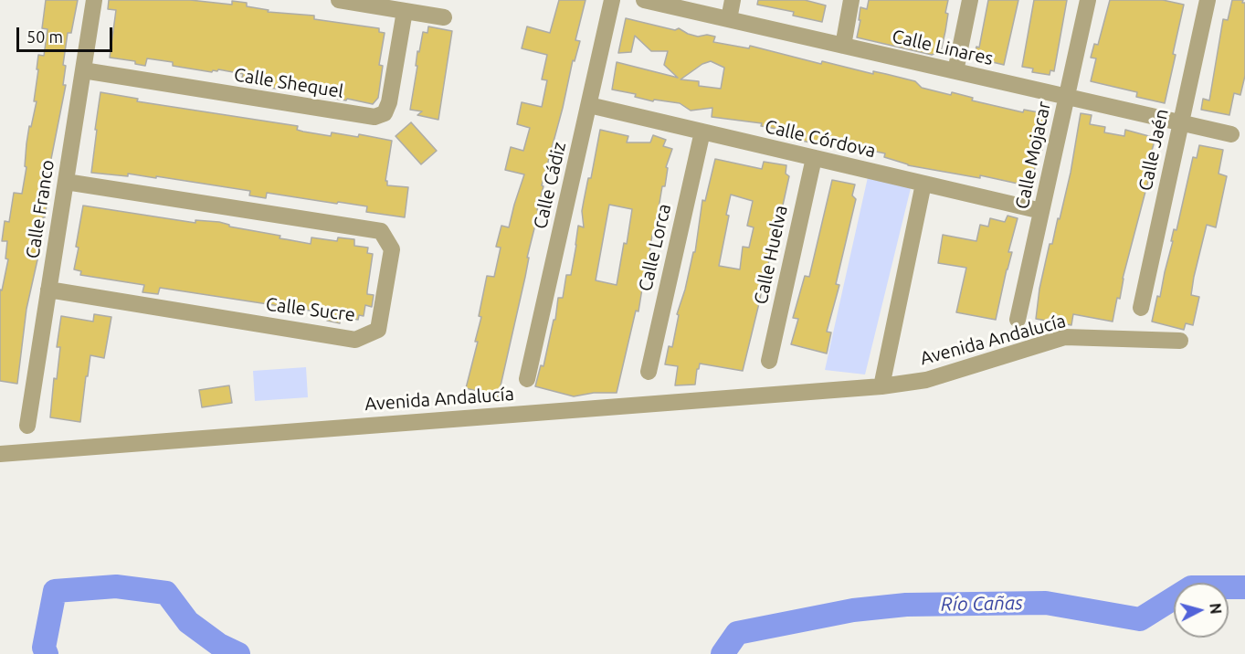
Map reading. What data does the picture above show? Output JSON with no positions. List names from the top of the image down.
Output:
{
  "streets": {
    "street": [
      "Calle Linares",
      "Calle Shequel",
      "Calle Córdova",
      "Calle Jaén",
      "Calle Mojacar",
      "Calle Cádiz",
      "Calle Franco",
      "Calle Lorca",
      "Calle Huelva",
      "Calle Sucre",
      "Avenida Andalucía"
    ]
  },
  "crossings": [
    ["Calle Linares", "Calle Jaén"],
    ["Calle Linares", "Calle Mojacar"],
    ["Calle Shequel", "Calle Franco"],
    ["Calle Córdova", "Calle Mojacar"],
    ["Calle Córdova", "Calle Cádiz"],
    ["Calle Córdova", "Calle Lorca"],
    ["Calle Córdova", "Calle Huelva"],
    ["Calle Franco", "Calle Sucre"]
  ],
  "water": ["Río Cañas"],
  "scale_bar": "50 m",
  "north": "right"
}
